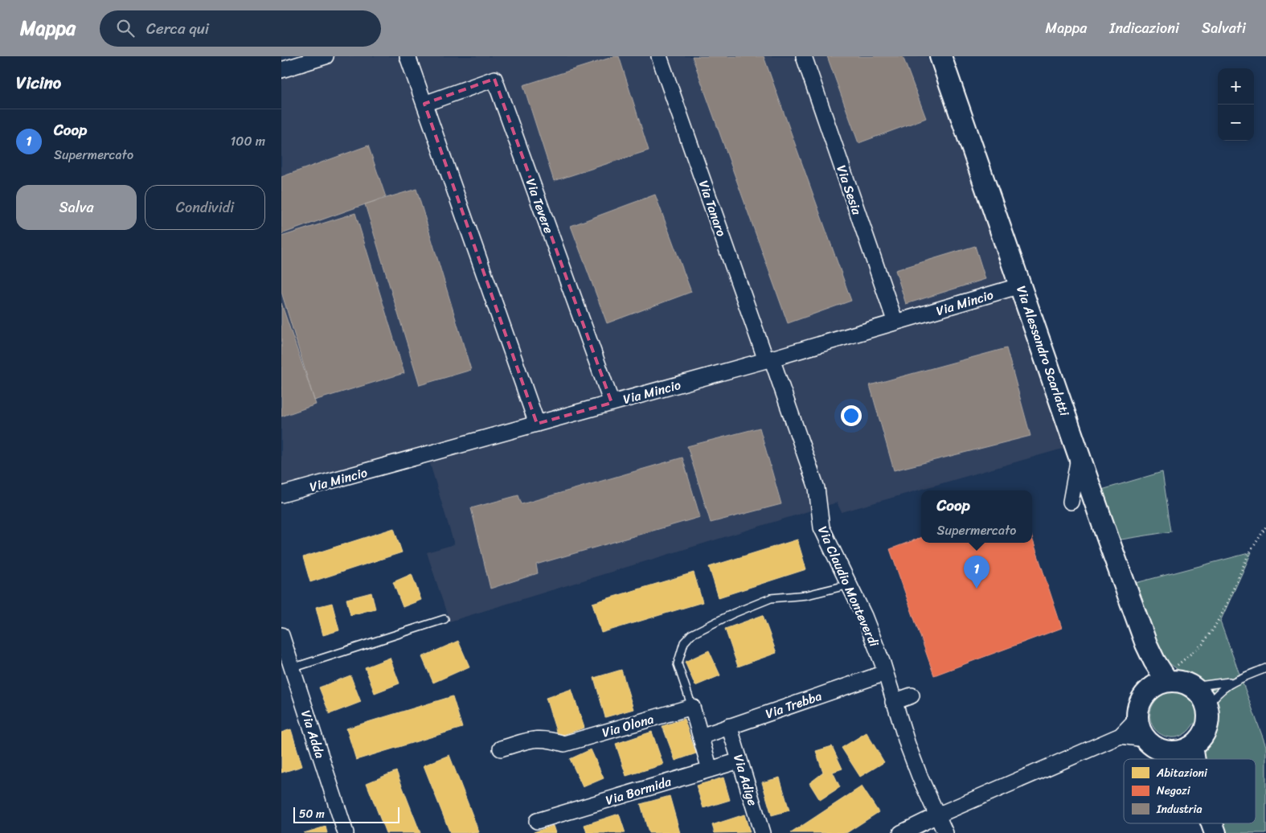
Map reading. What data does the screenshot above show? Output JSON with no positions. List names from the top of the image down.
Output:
{
  "streets": {
    "street": [
      "Via Sesia",
      "Via Tevere",
      "Via Tanaro",
      "Via Mincio",
      "Via Alessandro Scarlatti",
      "Via Claudio Monteverdi",
      "Via Trebba",
      "Via Olona",
      "Via Adda",
      "Via Adige",
      "Via Bormida"
    ]
  },
  "crossings": [
    ["Via Sesia", "Via Mincio"],
    ["Via Tevere", "Via Mincio"],
    ["Via Tanaro", "Via Mincio"],
    ["Via Tanaro", "Via Claudio Monteverdi"],
    ["Via Mincio", "Via Alessandro Scarlatti"],
    ["Via Mincio", "Via Claudio Monteverdi"],
    ["Via Claudio Monteverdi", "Via Trebba"],
    ["Via Trebba", "Via Adige"],
    ["Via Adige", "Via Bormida"]
  ],
  "legend": ["Abitazioni", "Negozi", "Industria"],
  "scale_bar": "50 m",
  "page": {
    "header": "Mappa",
    "search": "Cerca qui",
    "nav": ["Mappa", "Indicazioni", "Salvati"],
    "heading": "Vicino",
    "map_buttons": ["+", "−"],
    "list": [
      {
        "mark": "1",
        "name": "Coop",
        "note": "Supermercato",
        "value": "100 m"
      }
    ],
    "buttons": ["Salva", "Condividi"],
    "popup": ["Coop", "Supermercato"],
    "pins": "1",
    "scale": "50 m"
  }
}
